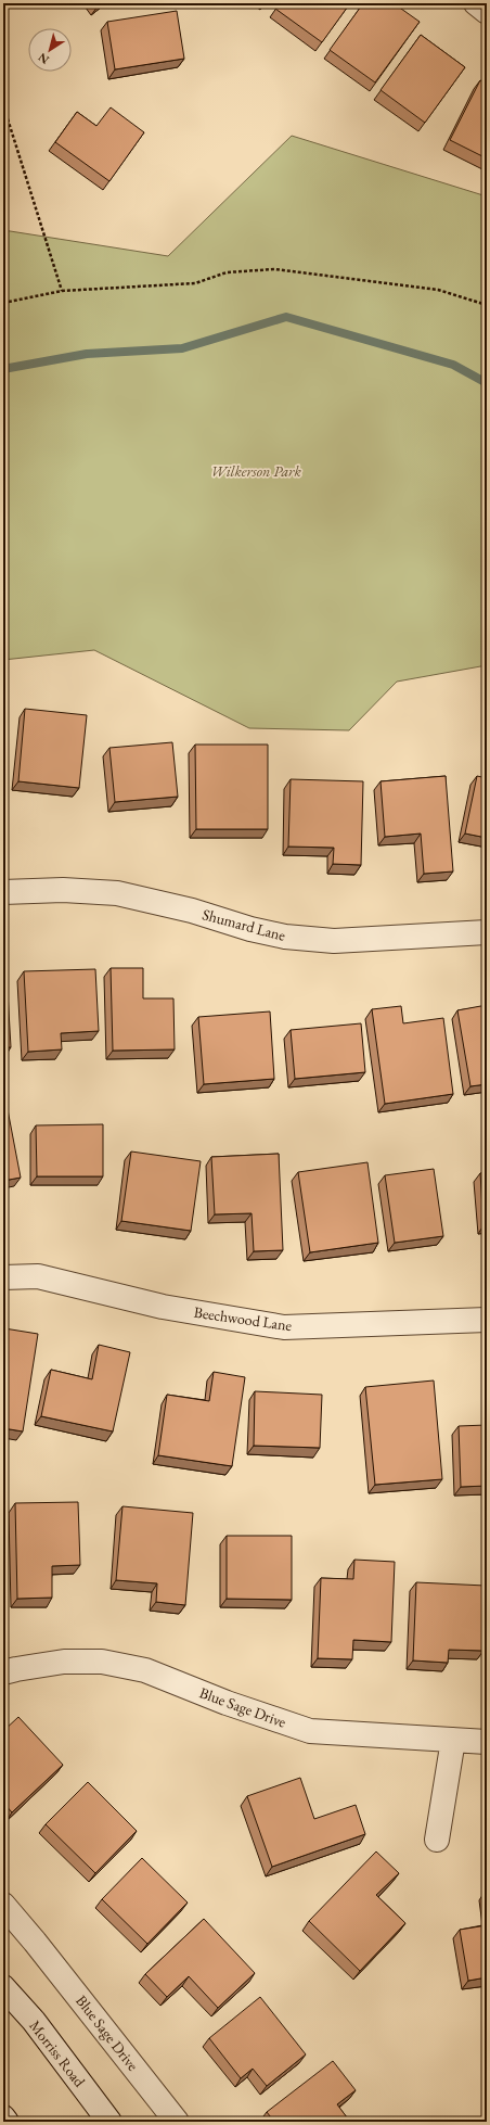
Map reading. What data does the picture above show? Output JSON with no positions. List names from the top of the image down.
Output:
{
  "streets": {
    "street": [
      "Shumard Lane",
      "Beechwood Lane",
      "Blue Sage Drive",
      "Morriss Road"
    ]
  },
  "parks": ["Wilkerson Park"],
  "north": "bottom left"
}
